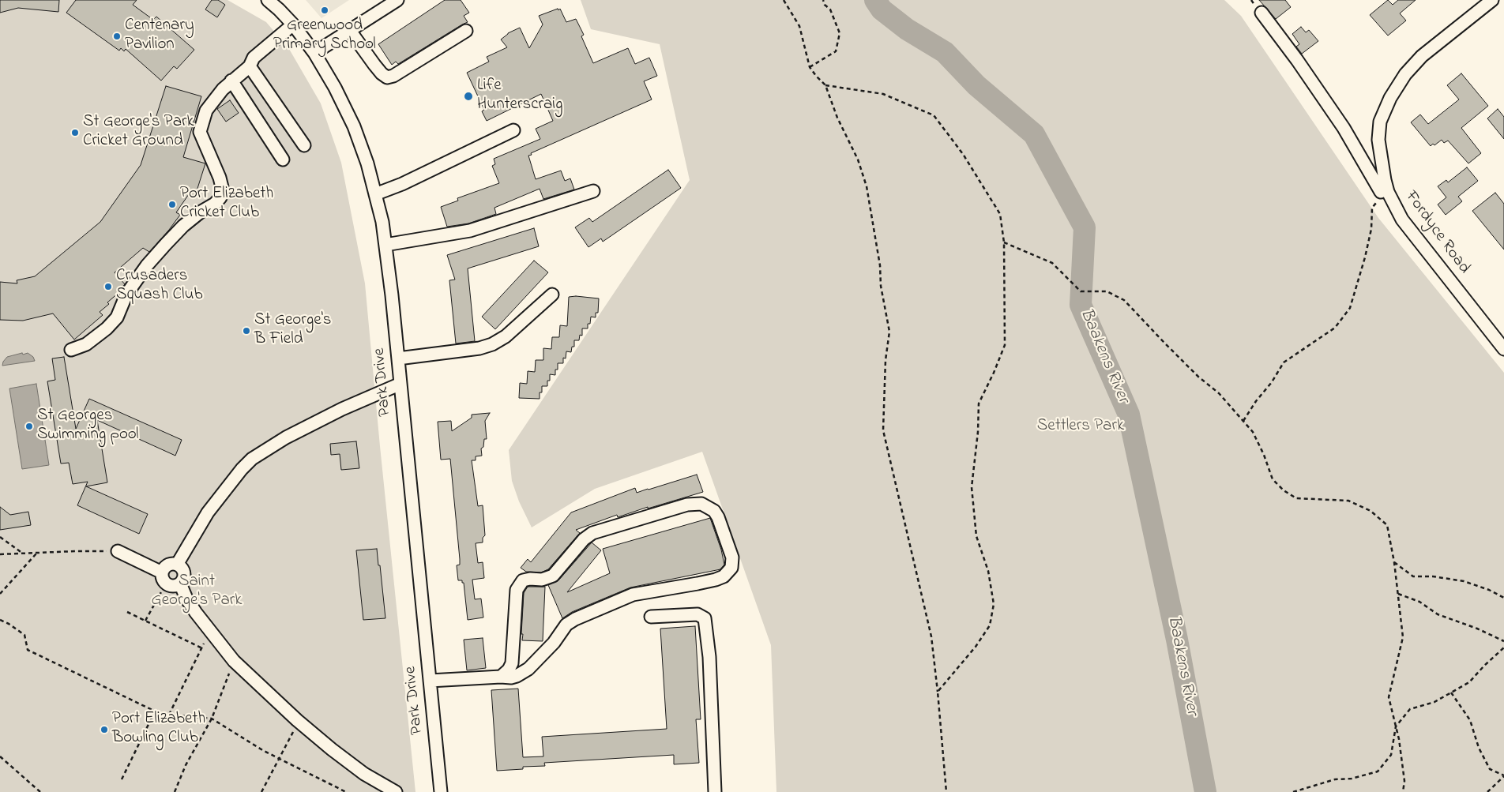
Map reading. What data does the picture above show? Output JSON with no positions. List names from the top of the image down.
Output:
{
  "streets": {
    "street": ["Fordyce Road", "Park Drive"]
  },
  "water": ["Baakens River"],
  "parks": ["Settlers Park", "Saint George's Park"],
  "places": [
    "Greenwood Primary School",
    "Centenary Pavilion",
    "Life Hunterscraig",
    "St George's Park Cricket Ground",
    "Port Elizabeth Cricket Club",
    "Crusaders Squash Club",
    "St George's B Field",
    "St Georges Swimming pool",
    "Port Elizabeth Bowling Club"
  ]
}
